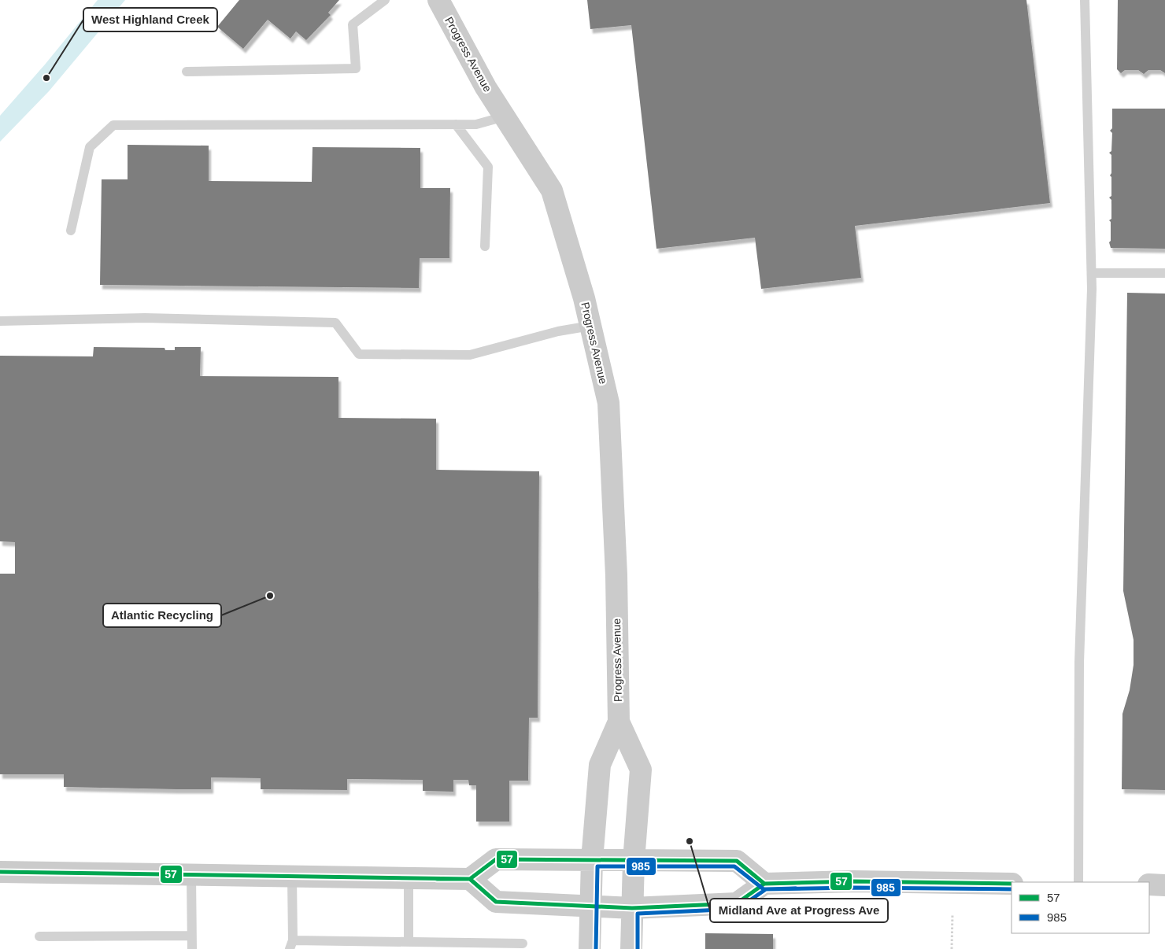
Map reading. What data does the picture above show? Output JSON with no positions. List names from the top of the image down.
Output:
{
  "streets": {
    "main road": ["Progress Avenue"]
  },
  "places": ["West Highland Creek", "Atlantic Recycling", "Midland Ave at Progress Ave"],
  "lines": ["transit line 57", "transit line 985"],
  "legend": ["57", "985"]
}
